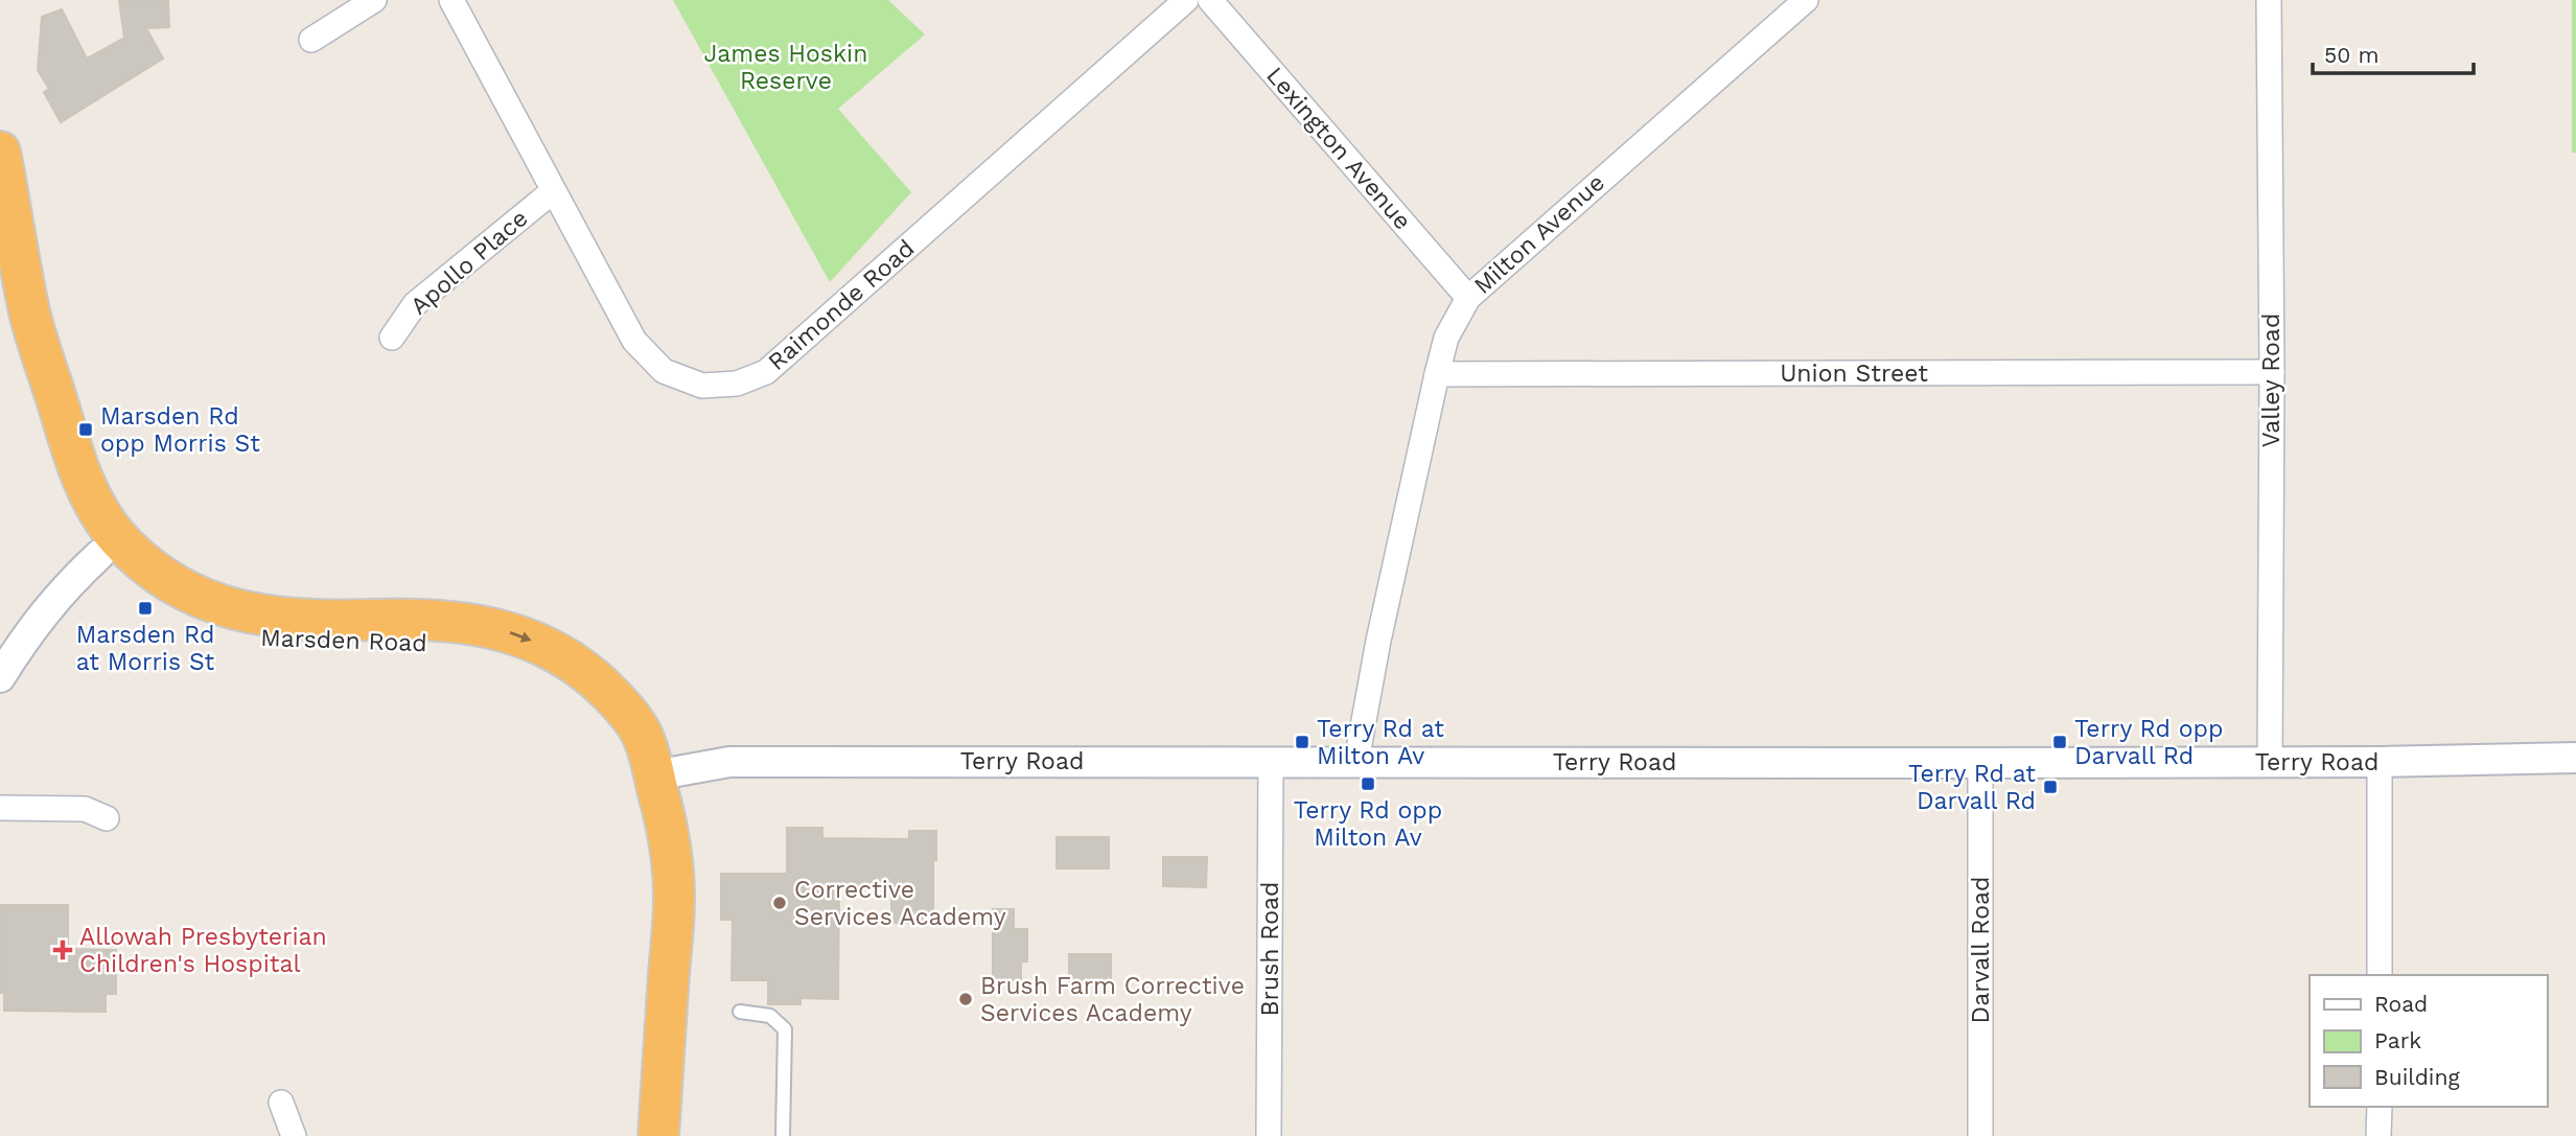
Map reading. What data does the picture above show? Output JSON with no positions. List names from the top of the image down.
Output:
{
  "streets": {
    "highway": ["Marsden Road"],
    "street": [
      "Lexington Avenue",
      "Milton Avenue",
      "Apollo Place",
      "Raimonde Road",
      "Union Street",
      "Valley Road",
      "Terry Road",
      "Brush Road",
      "Darvall Road"
    ]
  },
  "crossings": [
    ["Lexington Avenue", "Milton Avenue"],
    ["Milton Avenue", "Union Street"],
    ["Milton Avenue", "Terry Road"],
    ["Apollo Place", "Raimonde Road"],
    ["Union Street", "Valley Road"],
    ["Valley Road", "Terry Road"],
    ["Marsden Road", "Terry Road"],
    ["Terry Road", "Brush Road"],
    ["Terry Road", "Darvall Road"]
  ],
  "parks": ["James Hoskin Reserve"],
  "places": {
    "transit": [
      "Marsden Rd opp Morris St",
      "Marsden Rd at Morris St",
      "Terry Rd at Milton Av",
      "Terry Rd opp Darvall Rd",
      "Terry Rd opp Milton Av",
      "Terry Rd at Darvall Rd"
    ],
    "other": ["Corrective Services Academy", "Brush Farm Corrective Services Academy"],
    "health": ["Allowah Presbyterian Children's Hospital"]
  },
  "legend": ["Road", "Park", "Building"],
  "scale_bar": "50 m"
}
